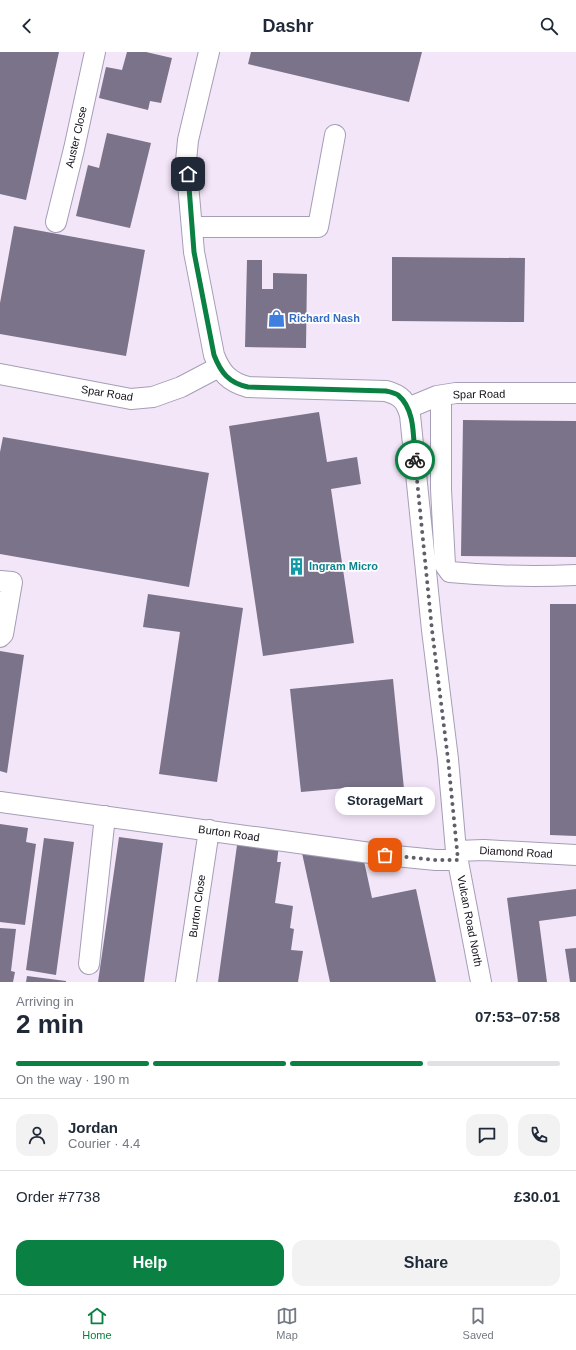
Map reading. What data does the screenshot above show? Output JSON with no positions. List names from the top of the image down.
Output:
{
  "streets": {
    "street": [
      "Auster Close",
      "Spar Road",
      "Burton Road",
      "Diamond Road",
      "Burton Close",
      "Vulcan Road North"
    ]
  },
  "crossings": [
    ["Spar Road", "Vulcan Road North"],
    ["Burton Road", "Diamond Road"],
    ["Burton Road", "Burton Close"],
    ["Burton Road", "Vulcan Road North"],
    ["Diamond Road", "Vulcan Road North"]
  ],
  "places": {
    "shop": ["Richard Nash"],
    "building": ["Ingram Micro"],
    "other": ["StorageMart"]
  },
  "page": {
    "header": "Dashr",
    "bubble": "StorageMart",
    "heading": ["2 min", "Arriving in", "07:53–07:58"],
    "panel": [
      "Jordan",
      "Courier · 4.4",
      "Order #7738",
      "£30.01"
    ],
    "bar": "On the way · 190 m",
    "buttons": ["Help", "Share"],
    "tabs": ["Home", "Map", "Saved"]
  }
}
